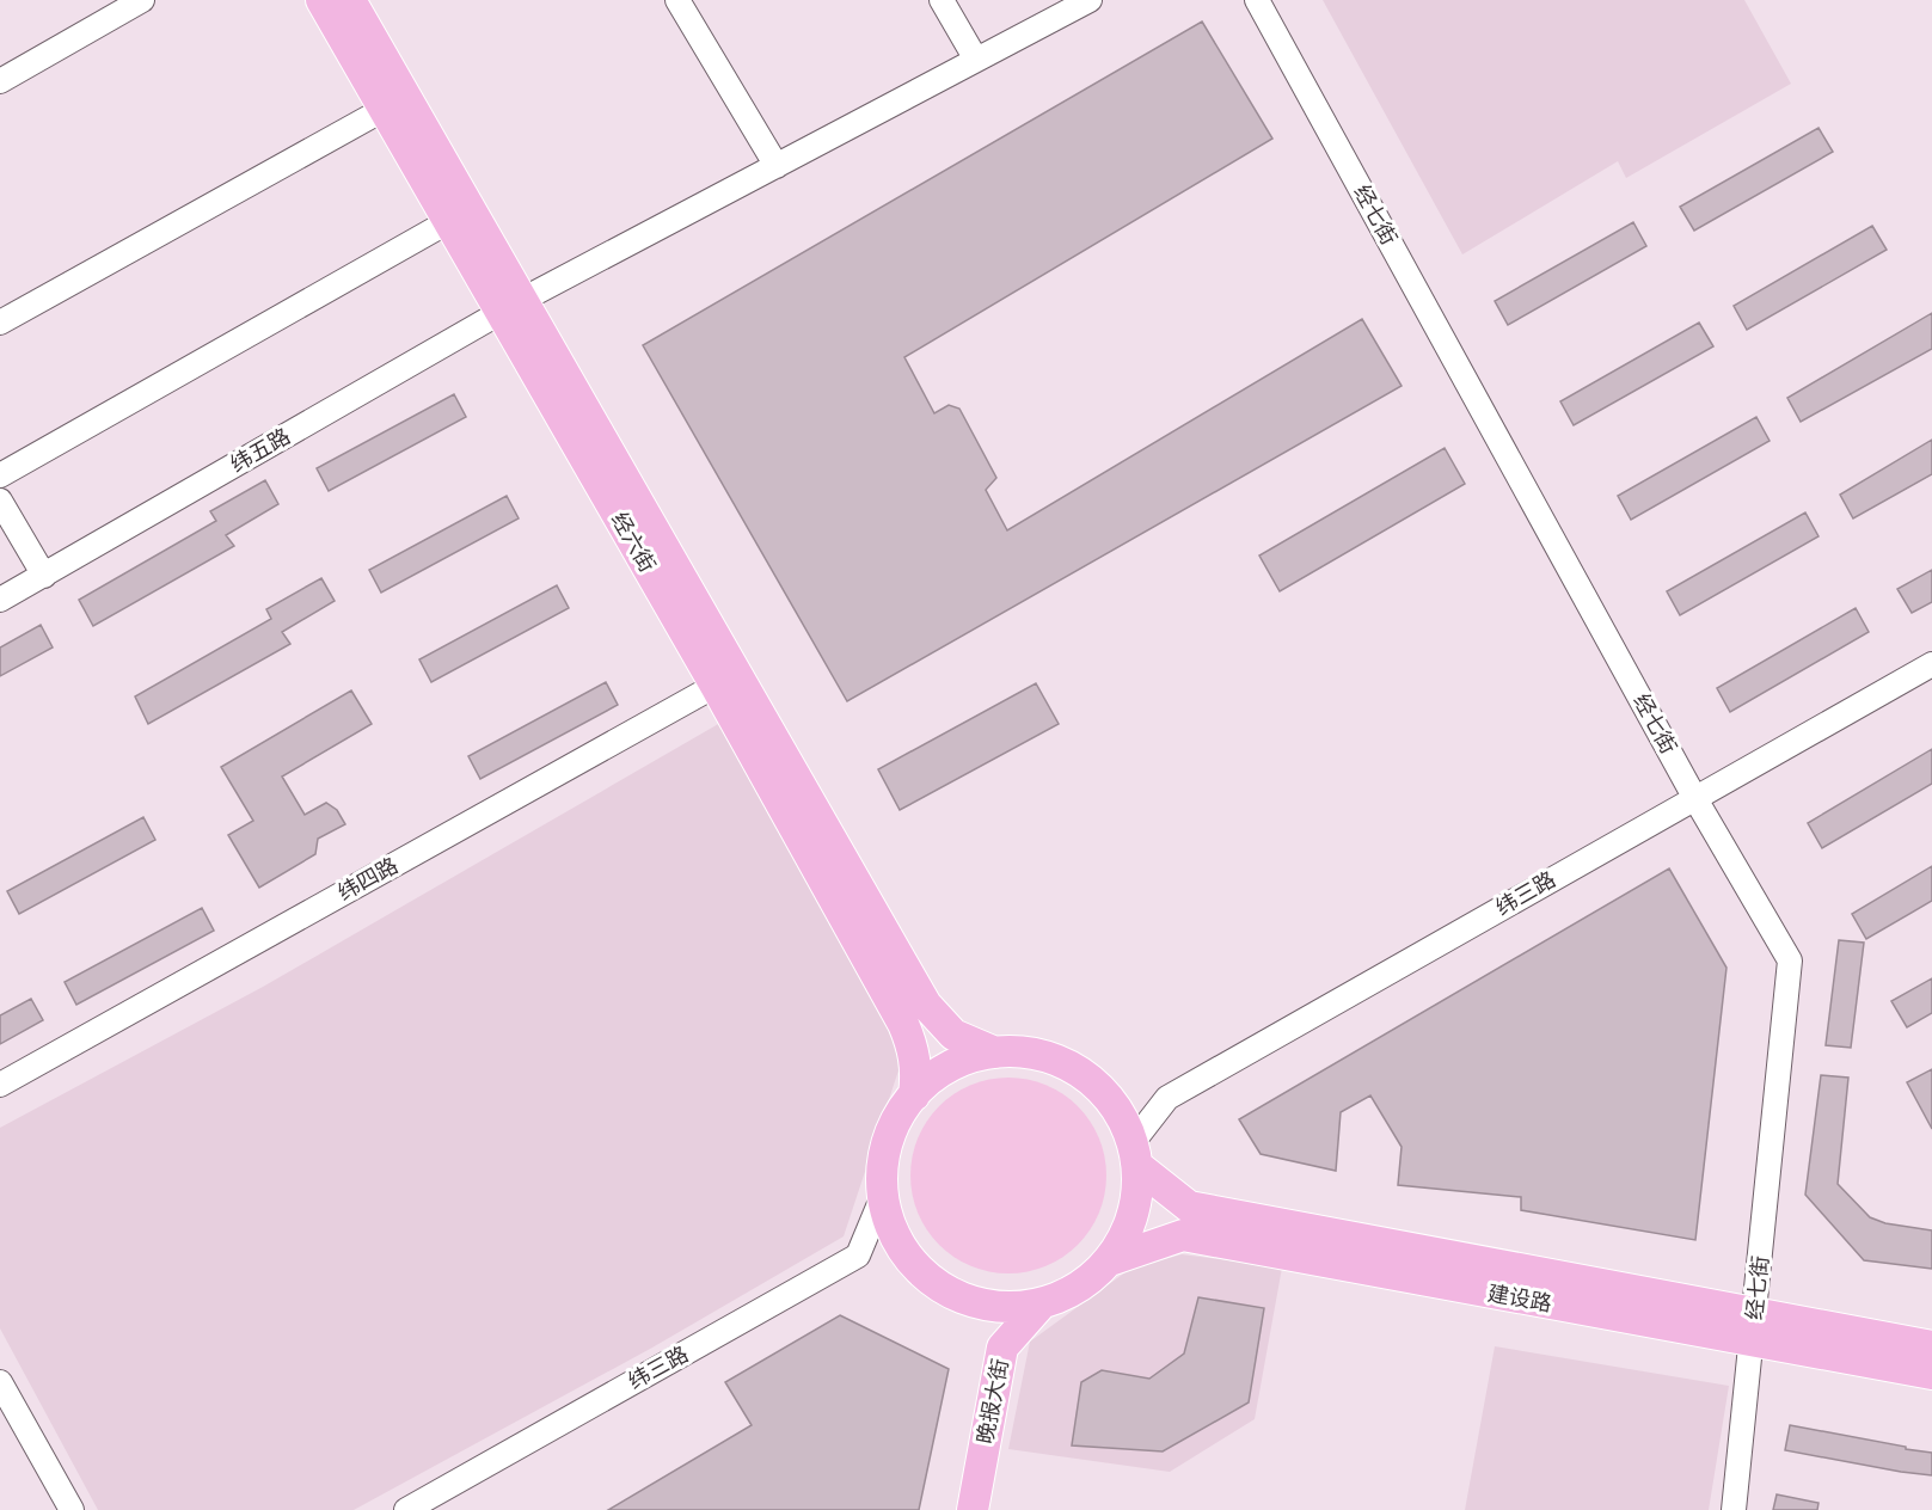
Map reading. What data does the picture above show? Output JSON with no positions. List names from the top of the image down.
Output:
{
  "streets": {
    "main road": ["经六街", "建设路", "晚报大街"],
    "street": [
      "经七街",
      "纬五路",
      "纬四路",
      "纬三路"
    ]
  },
  "crossings": [
    ["经七街", "纬三路"],
    ["经七街", "建设路"],
    ["纬五路", "经六街"],
    ["经六街", "纬四路"],
    ["纬三路", "建设路"]
  ]
}
